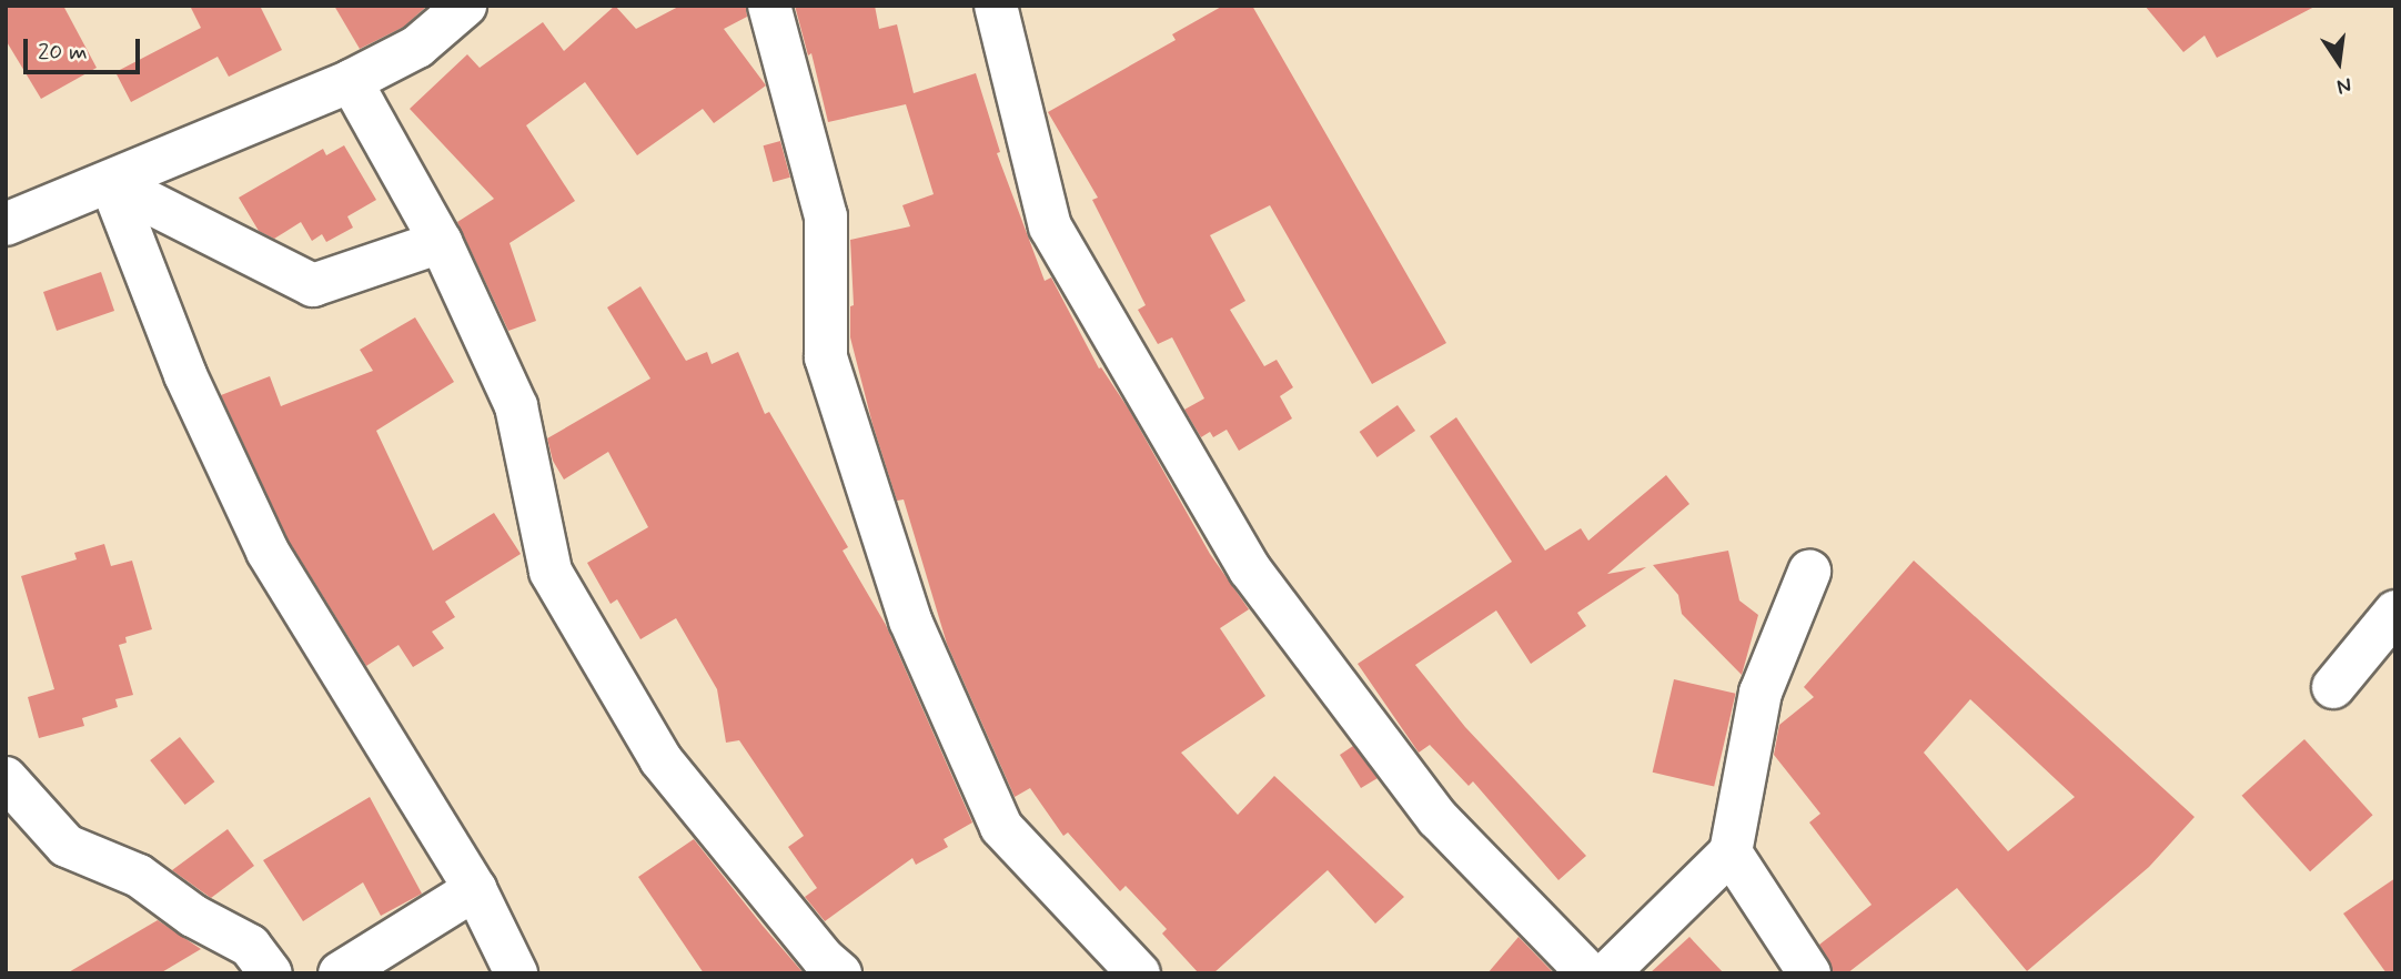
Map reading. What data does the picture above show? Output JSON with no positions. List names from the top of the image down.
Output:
{
  "scale_bar": "20 m",
  "north": "bottom"
}
